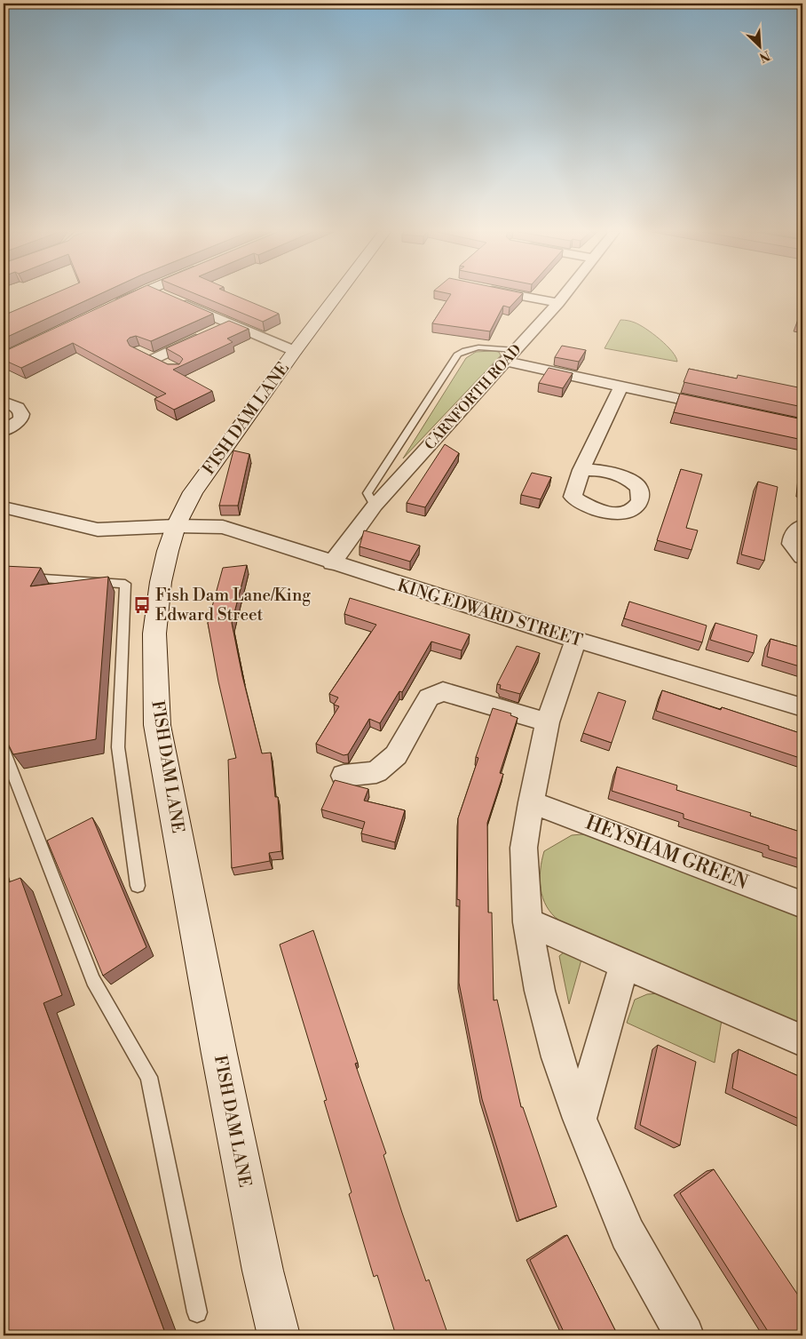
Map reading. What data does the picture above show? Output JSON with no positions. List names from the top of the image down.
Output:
{
  "streets": {
    "street": [
      "CARNFORTH ROAD",
      "FISH DAM LANE",
      "KING EDWARD STREET",
      "HEYSHAM GREEN"
    ]
  },
  "crossings": [
    ["CARNFORTH ROAD", "KING EDWARD STREET"],
    ["FISH DAM LANE", "KING EDWARD STREET"]
  ],
  "places": {
    "bus stop": ["Fish Dam Lane/King Edward Street"]
  },
  "north": "bottom right"
}
